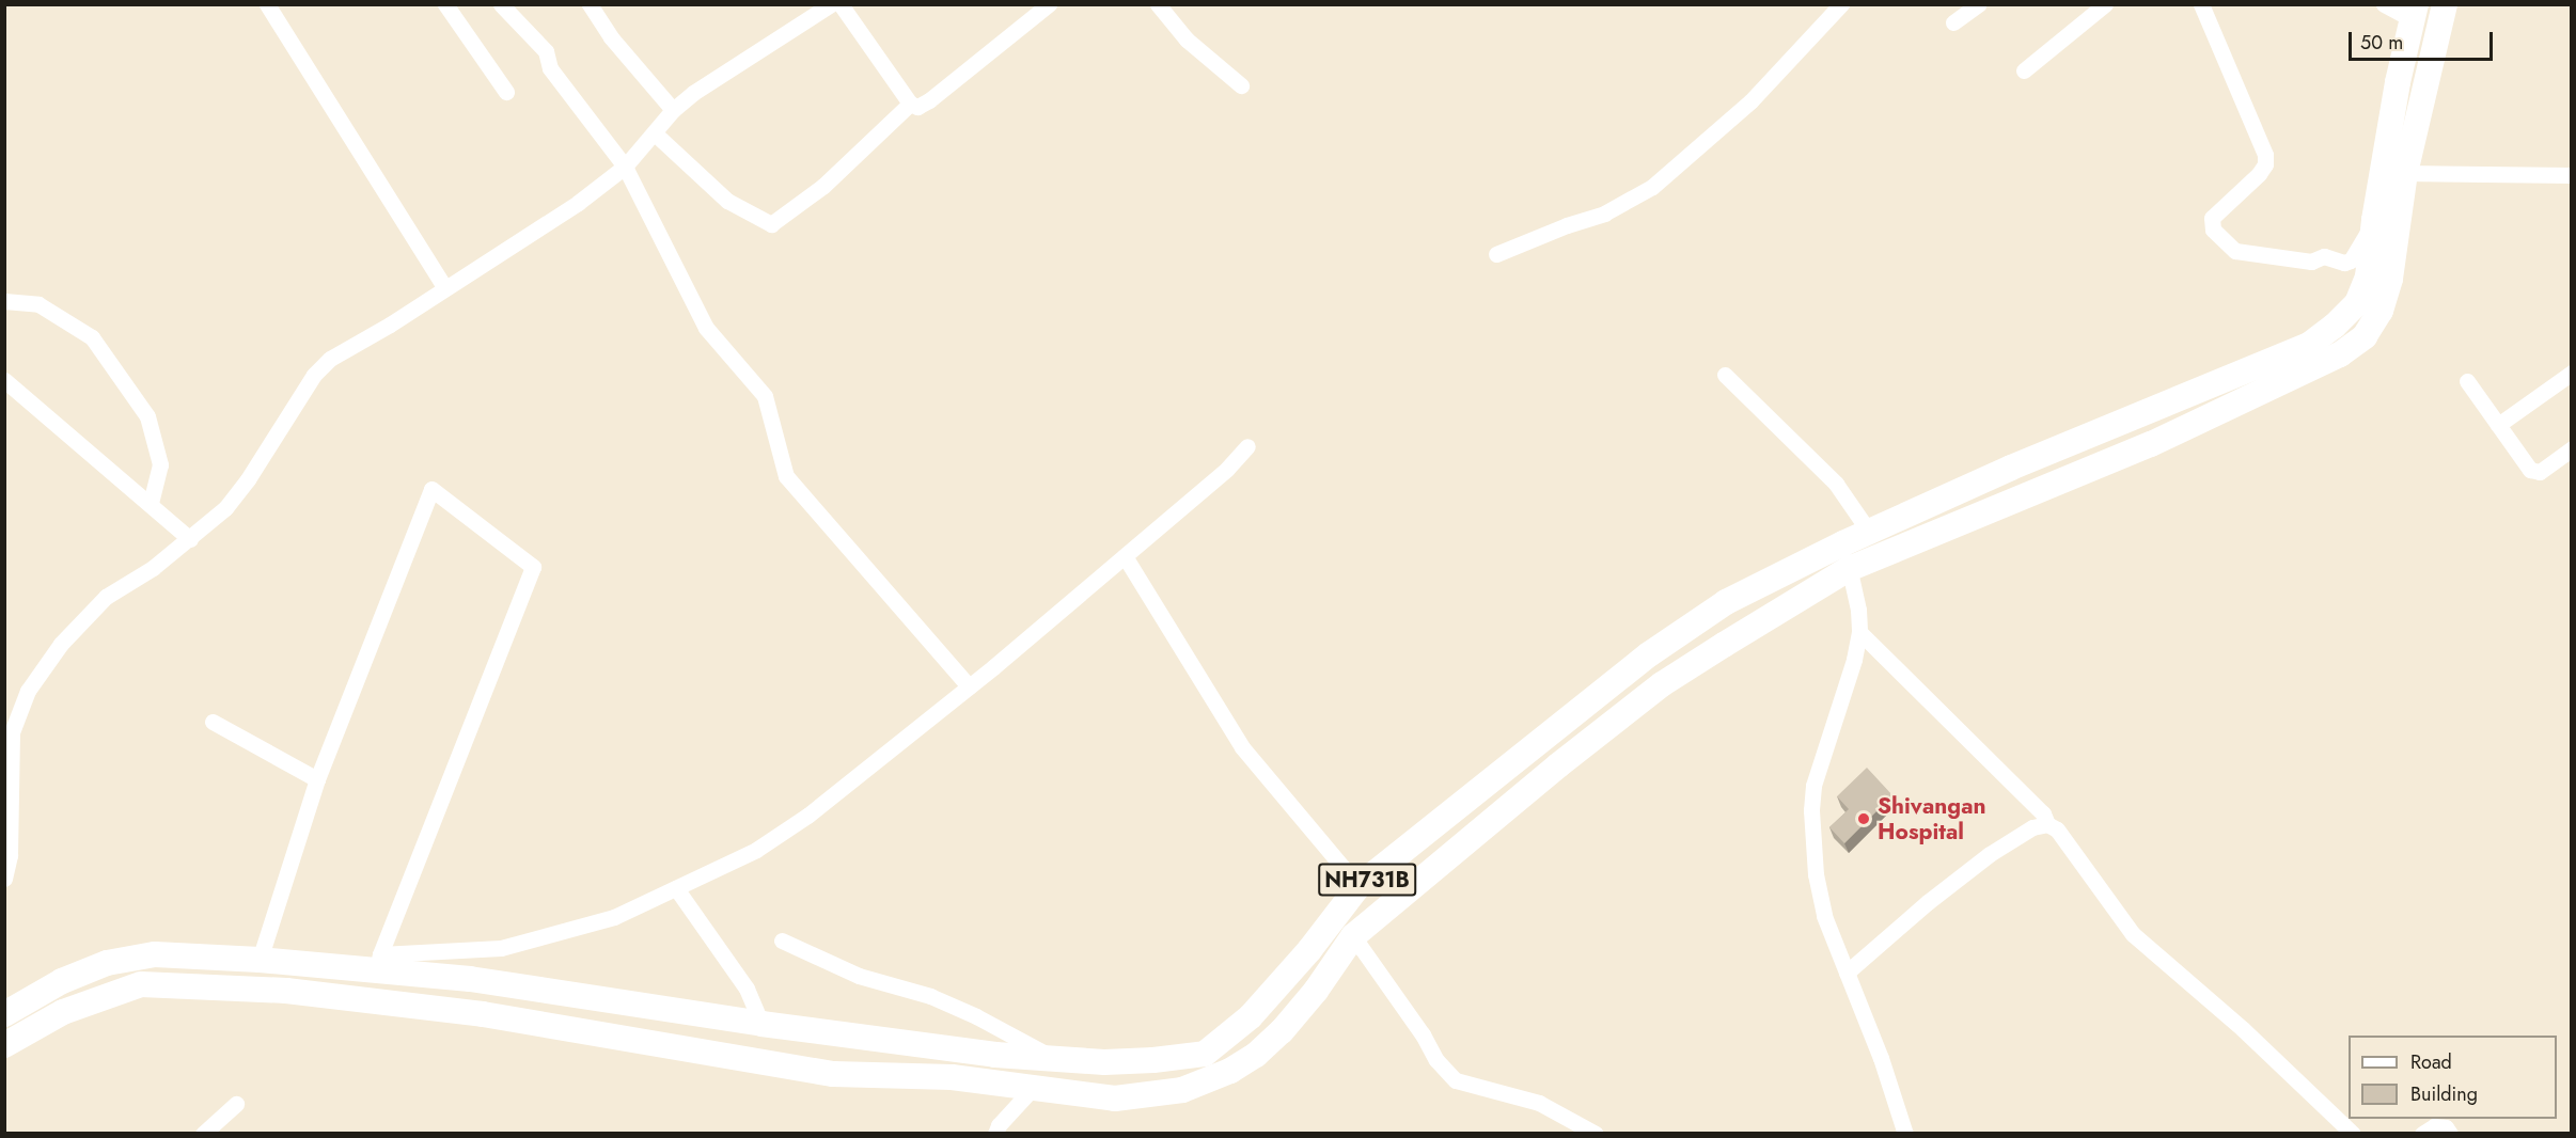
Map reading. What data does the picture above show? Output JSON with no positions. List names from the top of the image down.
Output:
{
  "streets": {
    "highway": ["NH731B"]
  },
  "places": ["Shivangan Hospital"],
  "legend": ["Road", "Building"],
  "scale_bar": "50 m"
}
